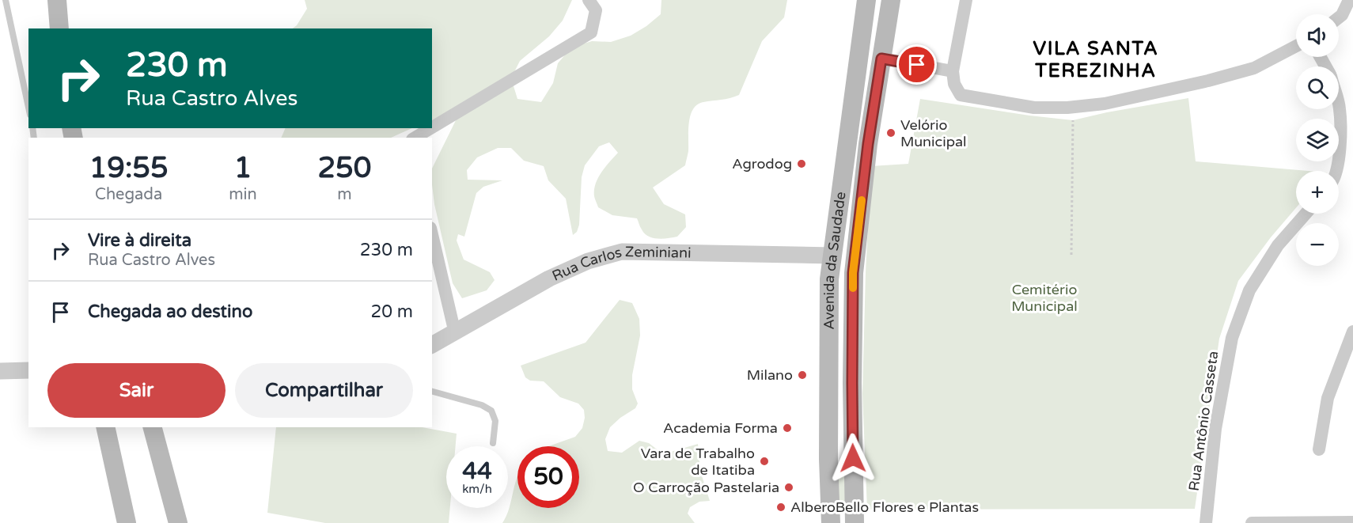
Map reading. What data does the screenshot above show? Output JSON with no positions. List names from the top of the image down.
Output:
{
  "streets": {
    "main road": ["Avenida da Saudade"],
    "street": ["Rua Carlos Zeminiani", "Rua Antônio Casseta"]
  },
  "crossings": [
    ["Avenida da Saudade", "Rua Carlos Zeminiani"]
  ],
  "districts": ["VILA SANTA TEREZINHA"],
  "parks": ["Cemitério Municipal"],
  "places": [
    "Velório Municipal",
    "Agrodog",
    "Milano",
    "Academia Forma",
    "Vara de Trabalho de Itatiba",
    "O Carroção Pastelaria",
    "AlberoBello Flores e Plantas"
  ],
  "page": {
    "map_buttons": ["+", "−"],
    "turn": ["230 m", "Rua Castro Alves"],
    "eta": [
      "19:55",
      "Chegada",
      "1",
      "min",
      "250",
      "m"
    ],
    "list": [
      {
        "name": "Vire à direita",
        "note": "Rua Castro Alves",
        "value": "230 m"
      },
      {
        "name": "Chegada ao destino",
        "value": "20 m"
      }
    ],
    "buttons": ["Sair", "Compartilhar"],
    "speed": "44 km/h",
    "limit": "50"
  }
}
